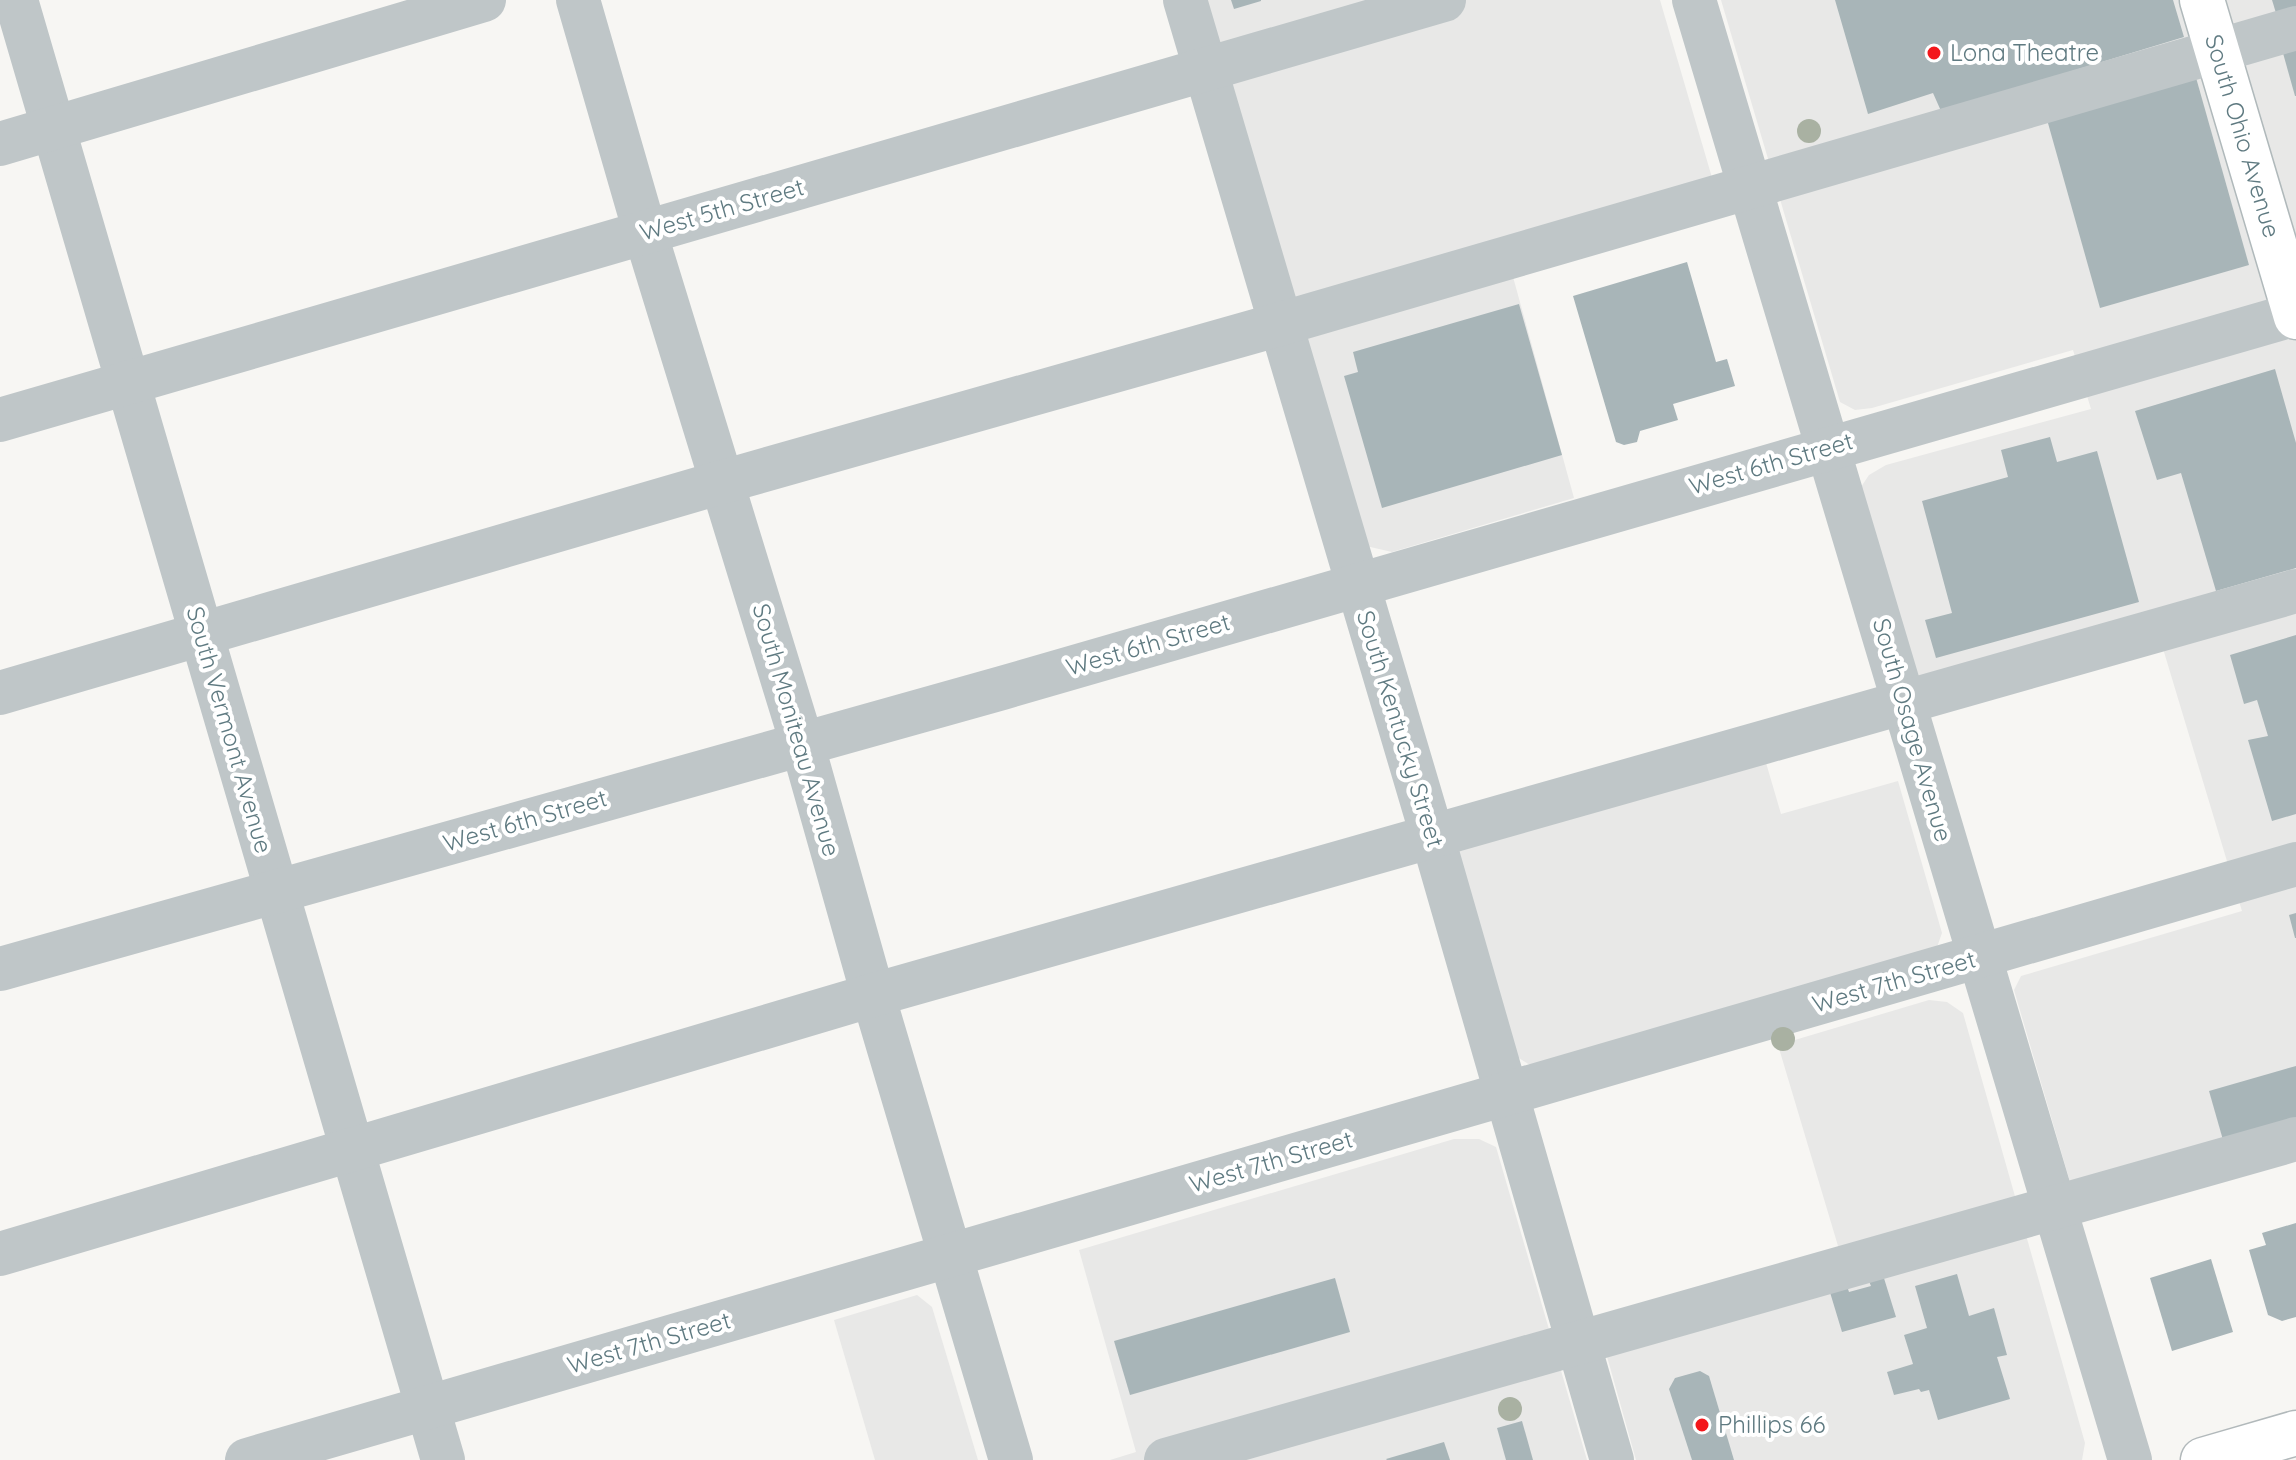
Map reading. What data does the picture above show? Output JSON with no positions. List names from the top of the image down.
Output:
{
  "streets": {
    "main road": ["South Ohio Avenue"],
    "street": [
      "West 5th Street",
      "West 6th Street",
      "South Kentucky Street",
      "South Vermont Avenue",
      "South Moniteau Avenue",
      "South Osage Avenue",
      "West 7th Street"
    ]
  },
  "crossings": [
    ["South Ohio Avenue", "West 6th Street"],
    ["West 5th Street", "South Kentucky Street"],
    ["West 5th Street", "South Vermont Avenue"],
    ["West 5th Street", "South Moniteau Avenue"],
    ["West 6th Street", "South Kentucky Street"],
    ["West 6th Street", "South Vermont Avenue"],
    ["West 6th Street", "South Moniteau Avenue"],
    ["West 6th Street", "South Osage Avenue"],
    ["South Kentucky Street", "West 7th Street"],
    ["South Vermont Avenue", "West 7th Street"],
    ["South Moniteau Avenue", "West 7th Street"],
    ["South Osage Avenue", "West 7th Street"]
  ],
  "places": ["Lona Theatre", "Phillips 66"]
}
